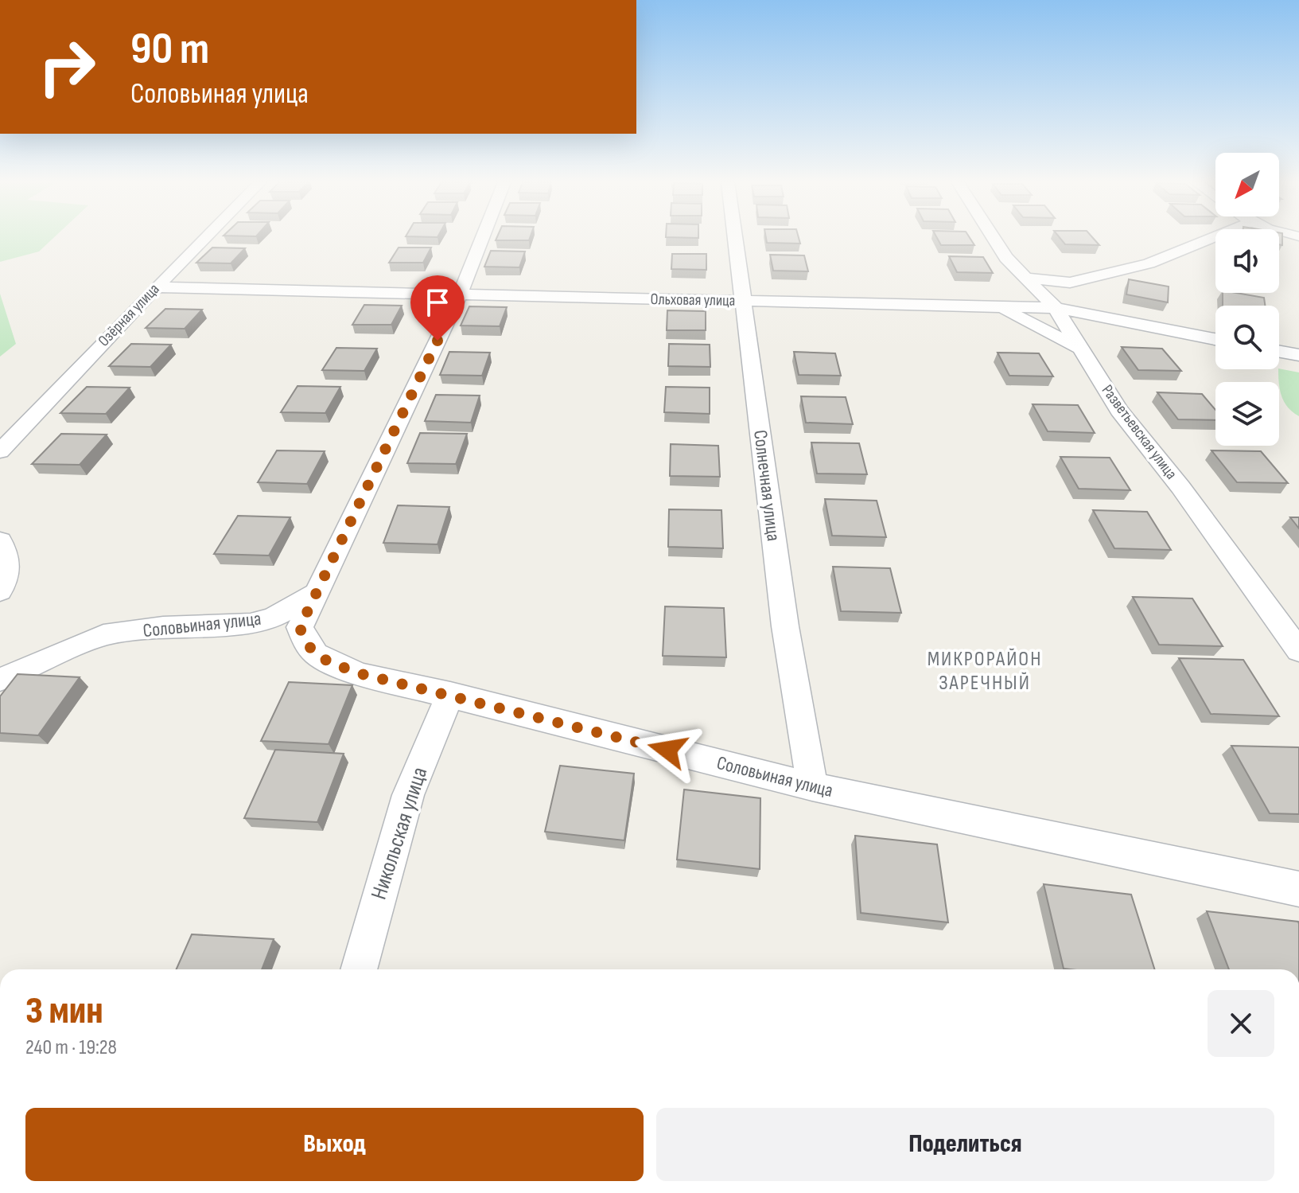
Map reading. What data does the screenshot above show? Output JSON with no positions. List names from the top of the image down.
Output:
{
  "streets": {
    "street": [
      "Ольховая улица",
      "Озёрная улица",
      "Разветьевская улица",
      "Солнечная улица",
      "Соловьиная улица",
      "Никольская улица"
    ]
  },
  "crossings": [
    ["Ольховая улица", "Озёрная улица"],
    ["Ольховая улица", "Разветьевская улица"],
    ["Ольховая улица", "Солнечная улица"],
    ["Солнечная улица", "Соловьиная улица"],
    ["Соловьиная улица", "Никольская улица"]
  ],
  "districts": ["МИКРОРАЙОН ЗАРЕЧНЫЙ"],
  "north": "bottom left",
  "page": {
    "turn": ["90 m", "Соловьиная улица"],
    "heading": ["3 мин", "240 m · 19:28"],
    "buttons": ["Выход", "Поделиться"]
  }
}
